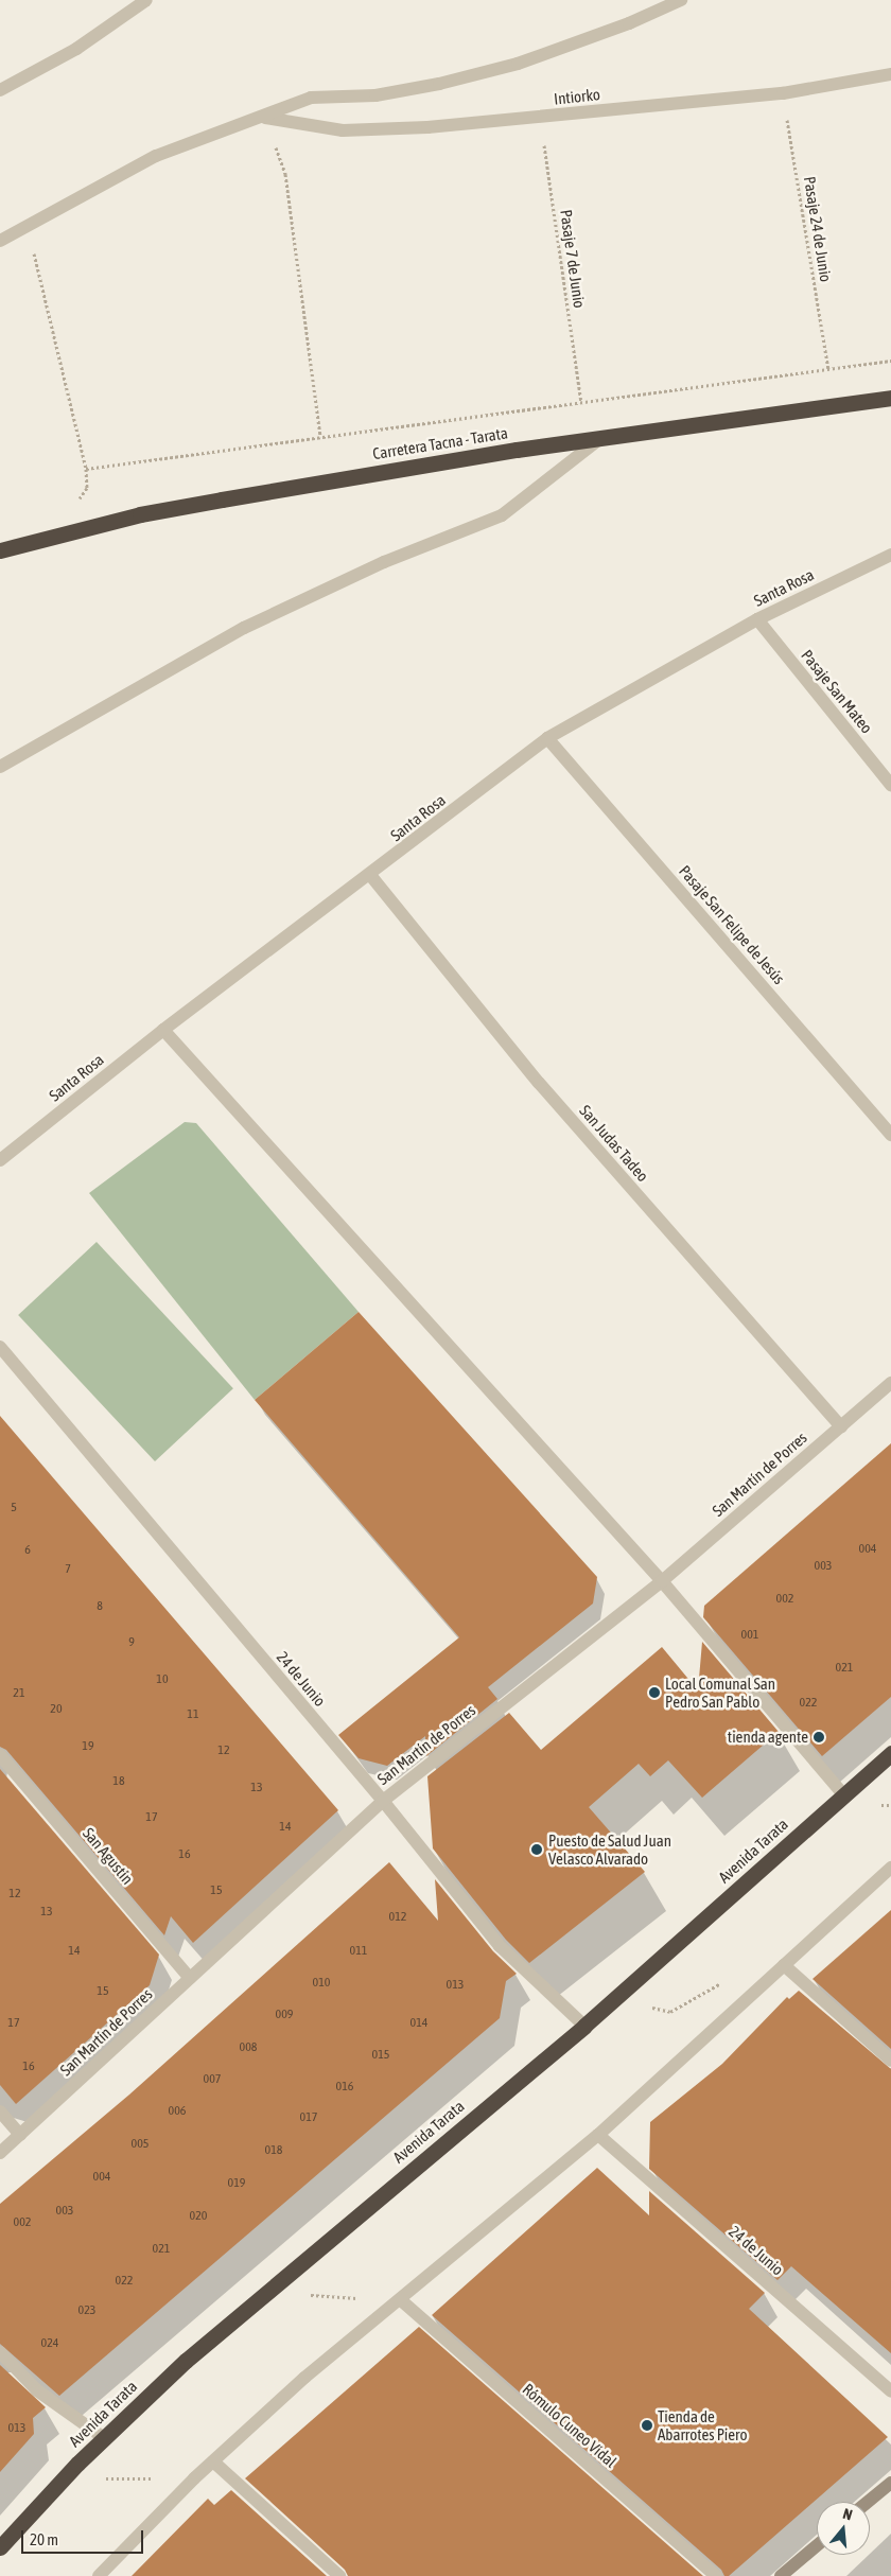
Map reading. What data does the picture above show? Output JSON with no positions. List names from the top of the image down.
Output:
{
  "streets": {
    "highway": ["Carretera Tacna - Tarata", "Avenida Tarata"],
    "street": [
      "Intiorko",
      "Santa Rosa",
      "Pasaje San Mateo",
      "Pasaje San Felipe de Jesús",
      "San Judas Tadeo",
      "San Martín de Porres",
      "24 de Junio",
      "San Agustín",
      "Rómulo Cuneo Vidal"
    ],
    "path": ["Pasaje 24 de Junio", "Pasaje 7 de Junio"]
  },
  "crossings": [
    ["Intiorko", "Pasaje 24 de Junio"],
    ["Intiorko", "Pasaje 7 de Junio"],
    ["Santa Rosa", "Pasaje San Mateo"],
    ["Santa Rosa", "Pasaje San Felipe de Jesús"],
    ["Santa Rosa", "San Judas Tadeo"],
    ["San Judas Tadeo", "San Martín de Porres"],
    ["San Martín de Porres", "24 de Junio"],
    ["San Martín de Porres", "San Agustín"],
    ["24 de Junio", "Avenida Tarata"]
  ],
  "places": [
    "Local Comunal San Pedro San Pablo",
    "tienda agente",
    "Puesto de Salud Juan Velasco Alvarado",
    "Tienda de Abarrotes Piero"
  ],
  "house_numbers": [
    "5",
    "004",
    "6",
    "003",
    "7",
    "002",
    "8",
    "001",
    "9",
    "021",
    "10",
    "21",
    "022",
    "20",
    "11",
    "19",
    "12",
    "18",
    "13",
    "17",
    "14",
    "16",
    "15",
    "12",
    "13",
    "012",
    "14",
    "011",
    "010",
    "013",
    "15",
    "009",
    "17",
    "014",
    "008",
    "015",
    "16",
    "007",
    "016",
    "006",
    "017",
    "005",
    "018",
    "004",
    "019",
    "003",
    "020",
    "002",
    "021",
    "022",
    "023",
    "024",
    "013"
  ],
  "scale_bar": "20 m",
  "north": "top"
}
